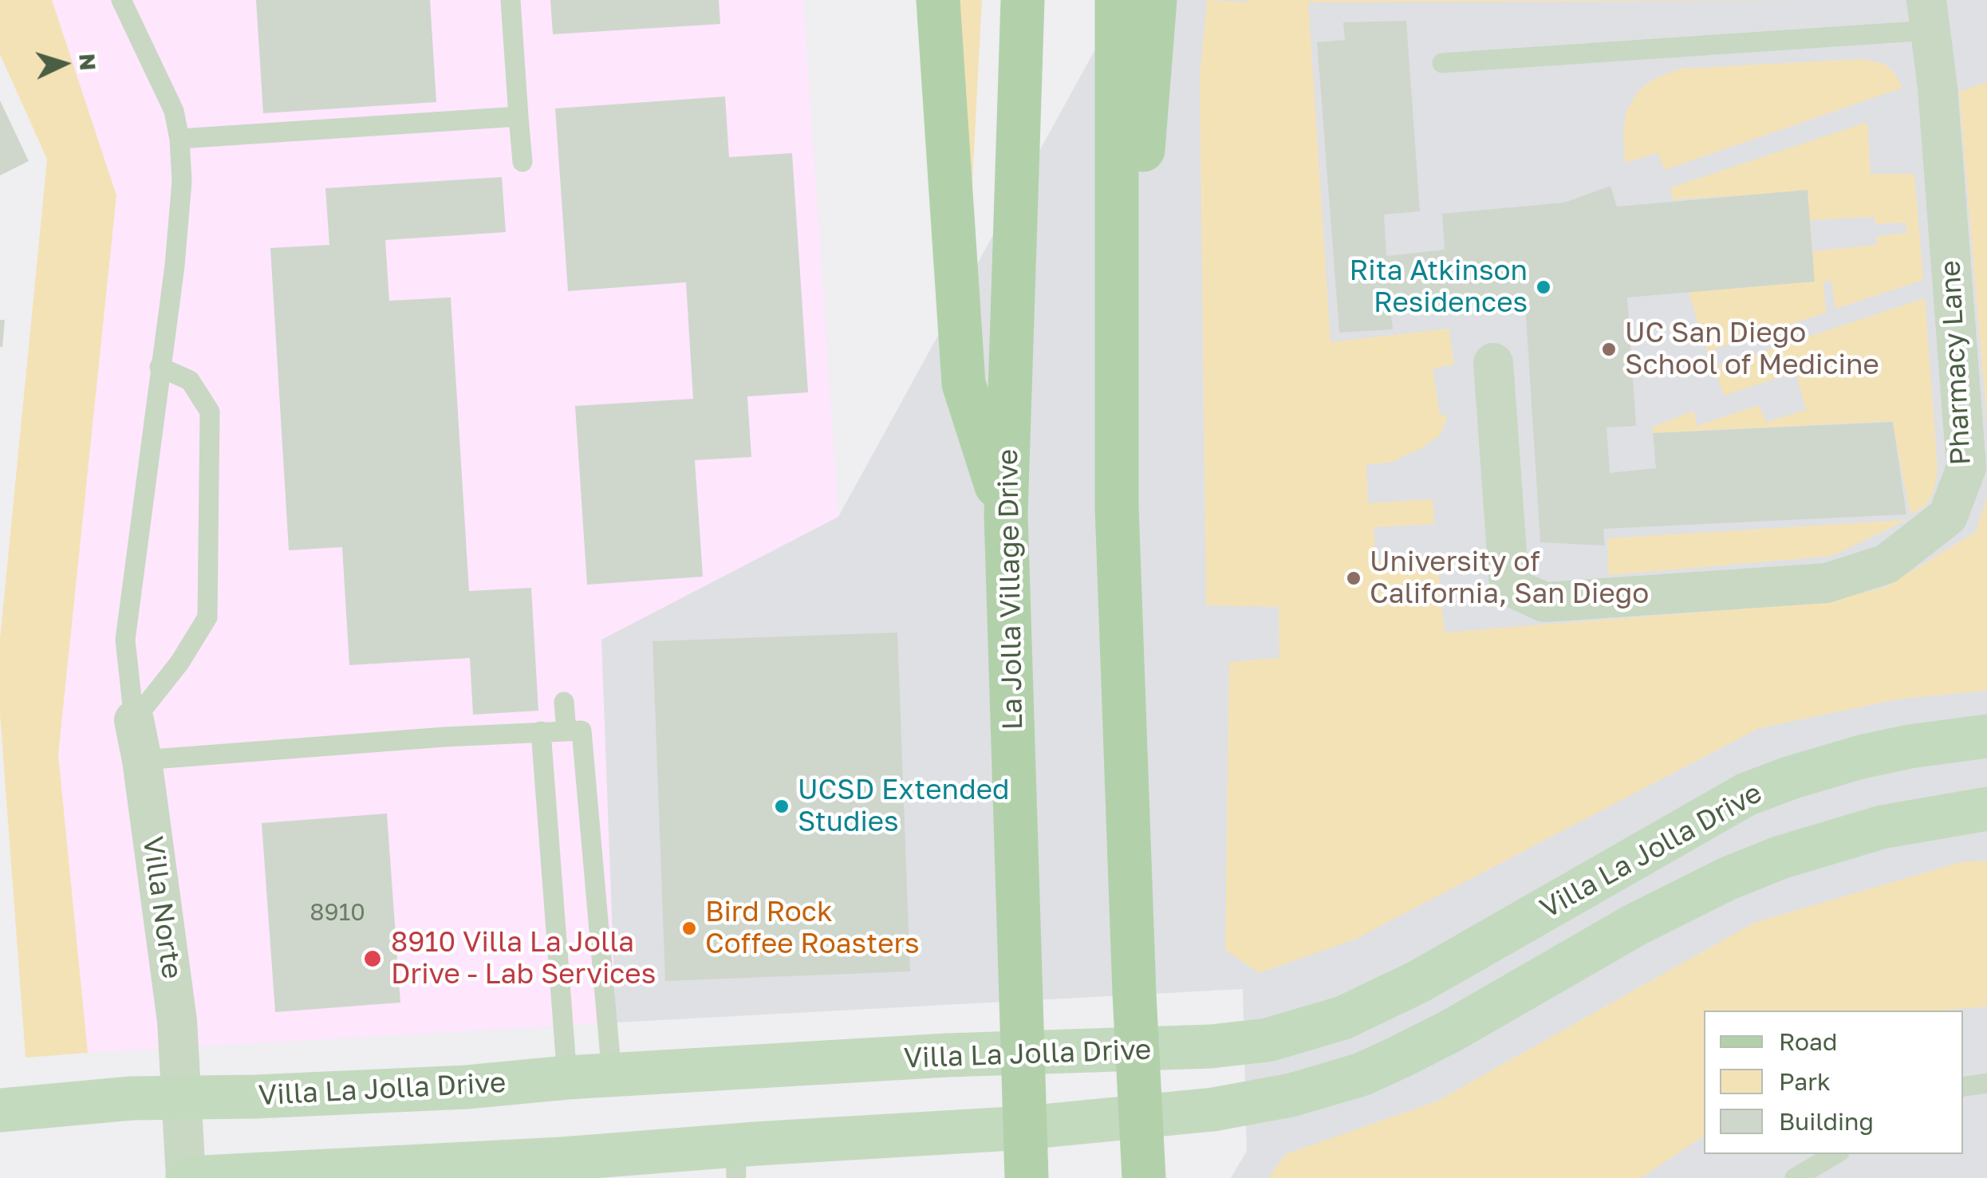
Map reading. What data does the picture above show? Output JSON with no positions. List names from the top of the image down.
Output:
{
  "streets": {
    "main road": ["La Jolla Village Drive", "Villa La Jolla Drive"],
    "street": ["Pharmacy Lane", "Villa Norte"]
  },
  "crossings": [
    ["La Jolla Village Drive", "Villa La Jolla Drive"],
    ["Villa La Jolla Drive", "Villa Norte"]
  ],
  "places": [
    "Rita Atkinson Residences",
    "UC San Diego School of Medicine",
    "University of California, San Diego",
    "UCSD Extended Studies",
    "Bird Rock Coffee Roasters",
    "8910 Villa La Jolla Drive - Lab Services"
  ],
  "house_numbers": ["8910"],
  "legend": ["Road", "Park", "Building"],
  "north": "right"
}
